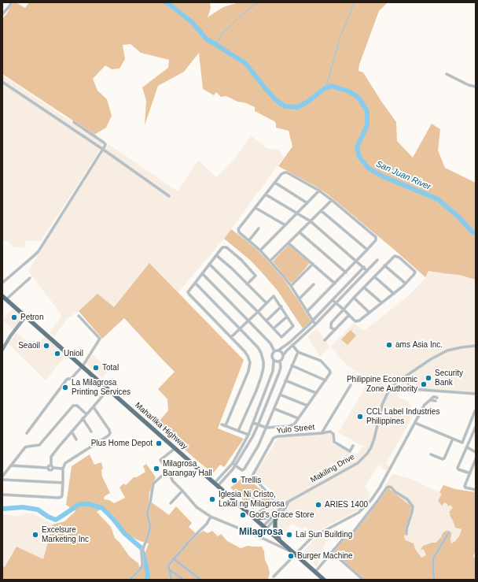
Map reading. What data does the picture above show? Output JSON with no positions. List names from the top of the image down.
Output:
{
  "streets": {
    "highway": ["Maharlika Highway"],
    "street": ["Yulo Street", "Makiling Drive"]
  },
  "crossings": [
    ["Maharlika Highway", "Yulo Street"],
    ["Maharlika Highway", "Makiling Drive"]
  ],
  "districts": ["Milagrosa"],
  "water": ["San Juan River"],
  "places": [
    "Petron",
    "ams Asia Inc.",
    "Seaoil",
    "Unioil",
    "Total",
    "Security Bank",
    "Philippine Economic Zone Authority",
    "La Milagrosa Printing Services",
    "CCL Label Industries Philippines",
    "Plus Home Depot",
    "Milagrosa Barangay Hall",
    "Trellis",
    "Iglesia Ni Cristo, Lokal ng Milagrosa",
    "ARIES 1400",
    "God's Grace Store",
    "Excelsure Marketing Inc",
    "Lai Sun Building",
    "Burger Machine"
  ]
}
